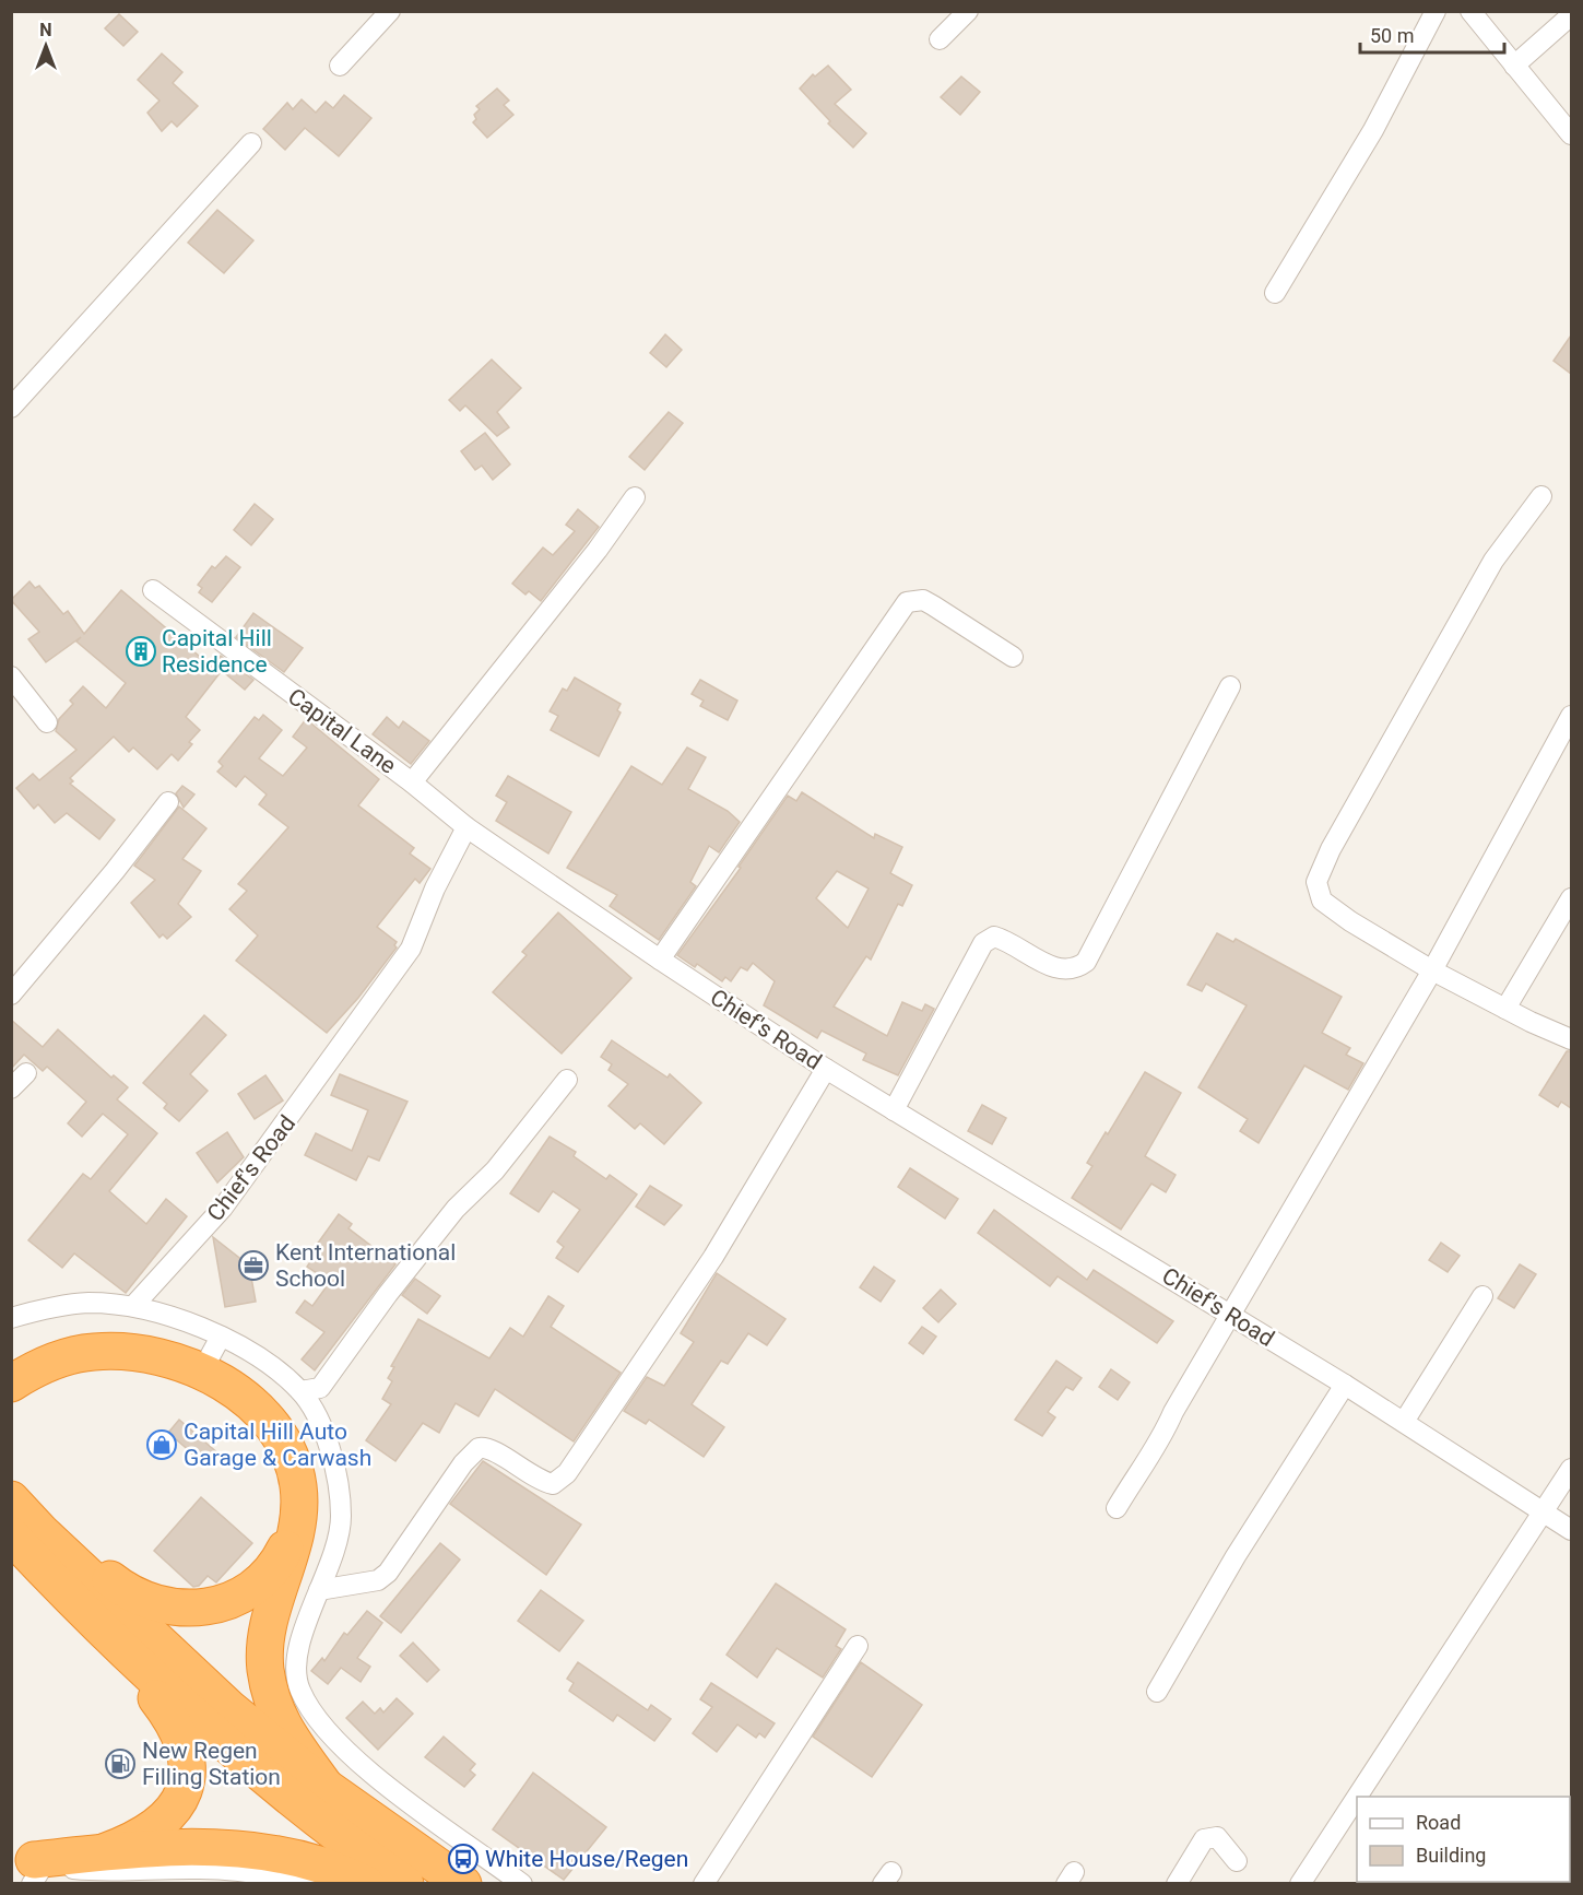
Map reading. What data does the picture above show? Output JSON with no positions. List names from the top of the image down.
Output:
{
  "streets": {
    "street": ["Capital Lane", "Chief's Road"]
  },
  "crossings": [
    ["Capital Lane", "Chief's Road"]
  ],
  "places": {
    "building": ["Capital Hill Residence"],
    "office": ["Kent International School"],
    "shop": ["Capital Hill Auto Garage & Carwash"],
    "fuel station": ["New Regen Filling Station"],
    "bus stop": ["White House/Regen"]
  },
  "legend": ["Road", "Building"],
  "scale_bar": "50 m",
  "north": "top"
}
